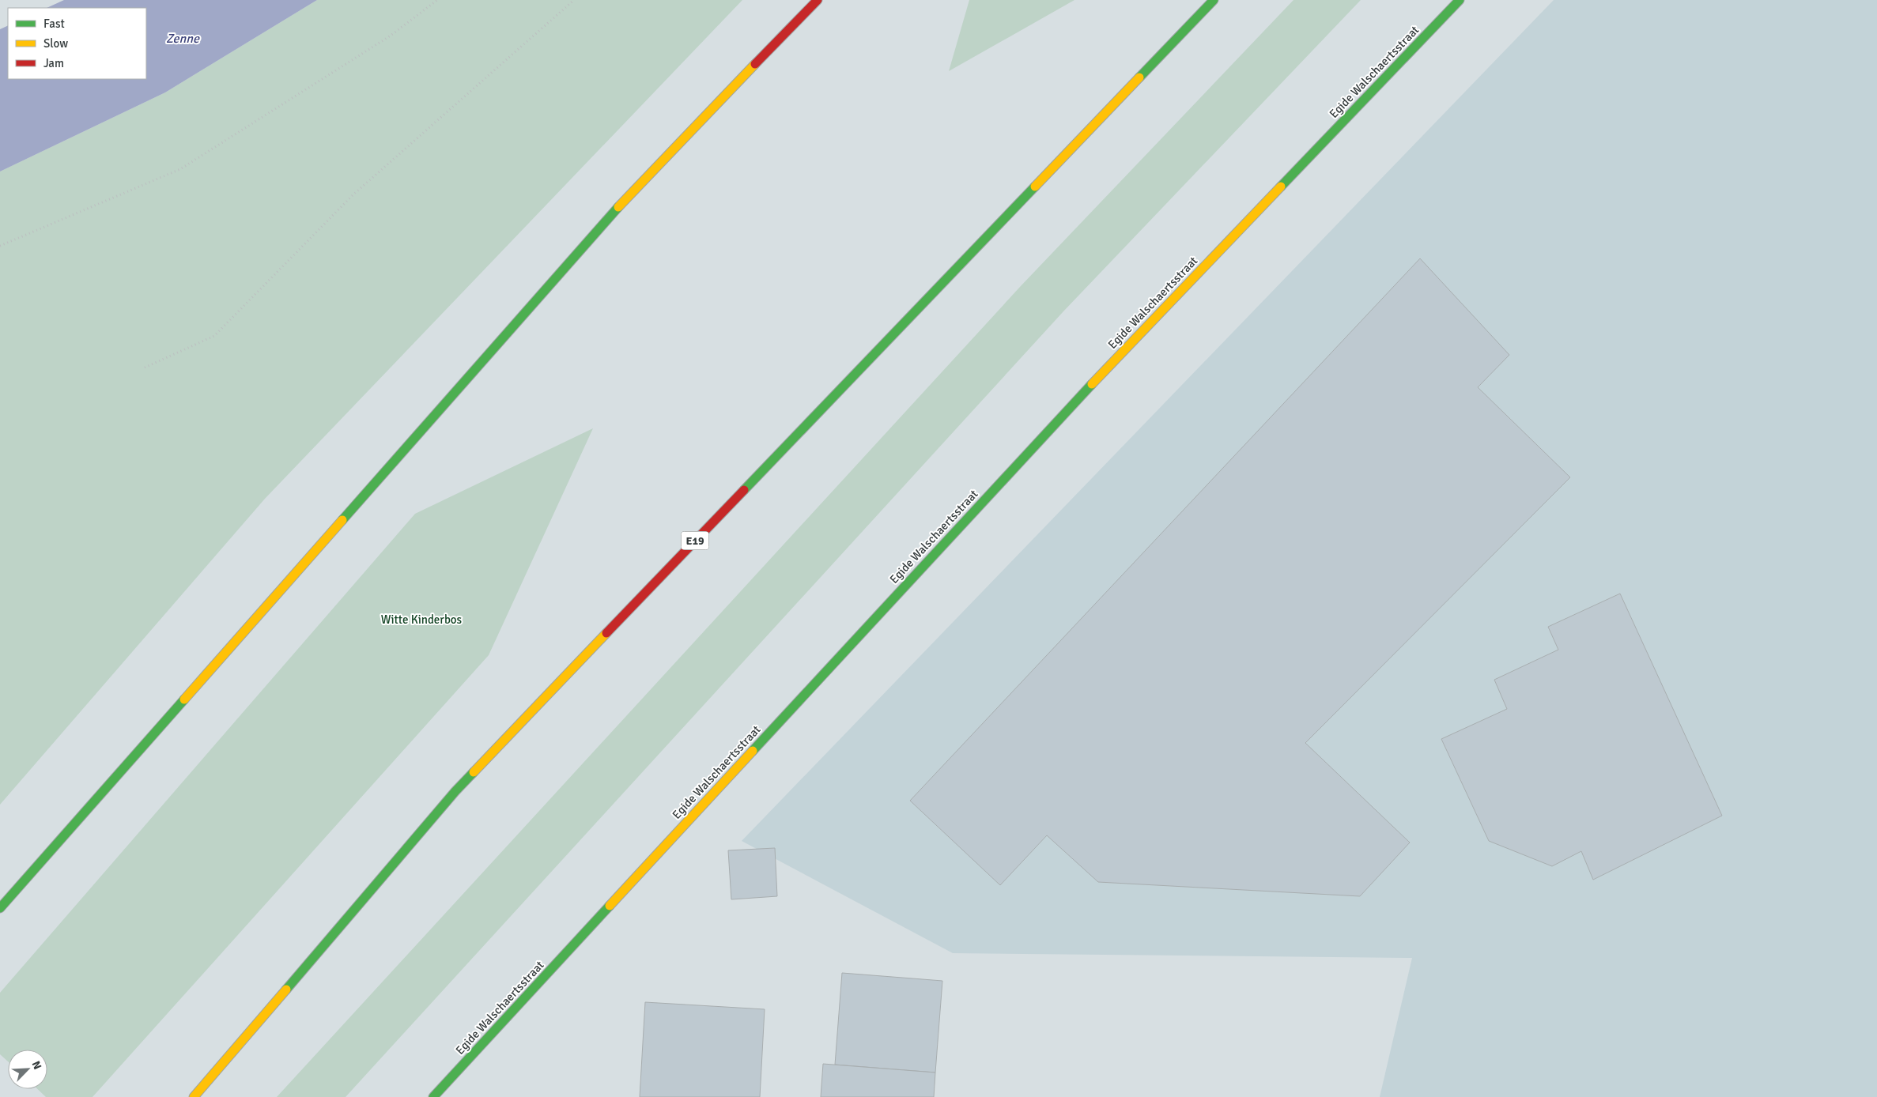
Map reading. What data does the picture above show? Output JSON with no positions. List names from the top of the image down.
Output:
{
  "streets": {
    "main road": ["Egide Walschaertsstraat", "E19"]
  },
  "water": ["Zenne"],
  "parks": ["Witte Kinderbos"],
  "legend": ["Fast", "Slow", "Jam"],
  "north": "top right"
}
